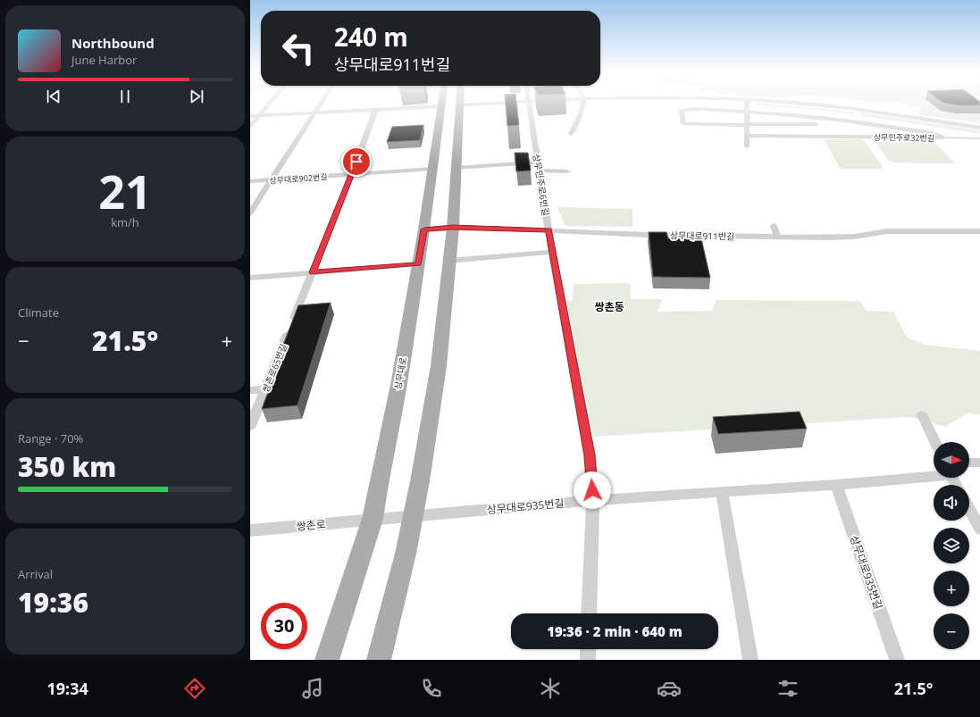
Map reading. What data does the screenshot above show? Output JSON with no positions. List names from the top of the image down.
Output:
{
  "streets": {
    "main road": ["상무대로"],
    "street": [
      "상무민주로32번길",
      "상무대로902번길",
      "상무민주로6번길",
      "상무대로911번길",
      "쌍촌로65번길",
      "상무대로935번길",
      "쌍촌로"
    ]
  },
  "crossings": [
    ["상무대로902번길", "쌍촌로65번길"],
    ["상무대로902번길", "상무대로"],
    ["상무민주로6번길", "상무대로911번길"],
    ["상무민주로6번길", "상무대로935번길"],
    ["상무대로911번길", "상무대로"],
    ["상무대로", "상무대로935번길"],
    ["상무대로", "쌍촌로"],
    ["상무대로935번길", "쌍촌로"]
  ],
  "districts": ["쌍촌동"],
  "north": "right",
  "page": {
    "turn": ["240 m", "상무대로911번길"],
    "song": ["Northbound", "June Harbor"],
    "tile": [
      ["21", "km/h"],
      "Climate",
      ["Range · 70%", "350 km"],
      ["Arrival", "19:36"]
    ],
    "heat": ["−", "21.5°", "+"],
    "map_buttons": ["+", "−"],
    "limit": "30",
    "trip": "19:36 · 2 min · 640 m",
    "tabs": ["19:34", "21.5°"]
  }
}
